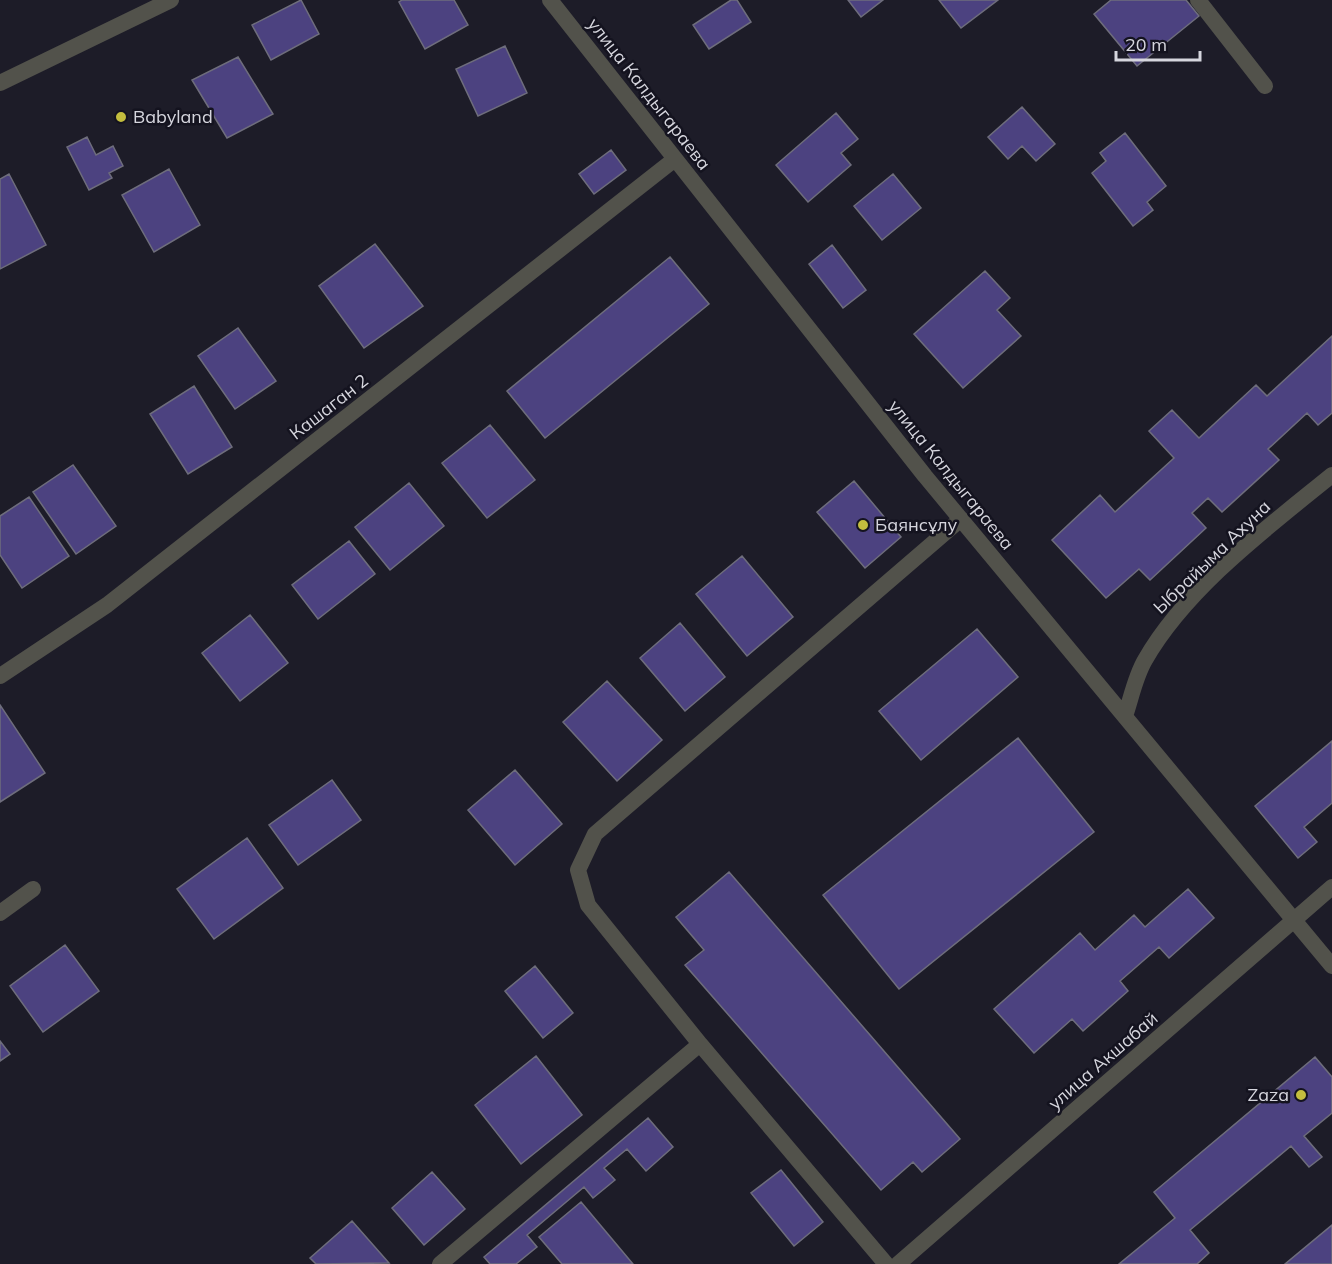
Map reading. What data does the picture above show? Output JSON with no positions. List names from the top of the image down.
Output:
{
  "streets": {
    "street": [
      "улица Калдыгараева",
      "Кашаган 2",
      "Ыбрайыма Ахуна",
      "улица Акшабай"
    ]
  },
  "crossings": [
    ["улица Калдыгараева", "Кашаган 2"],
    ["улица Калдыгараева", "Ыбрайыма Ахуна"],
    ["улица Калдыгараева", "улица Акшабай"]
  ],
  "places": ["Babyland", "Баянсұлу", "Zaza"],
  "scale_bar": "20 m"
}
